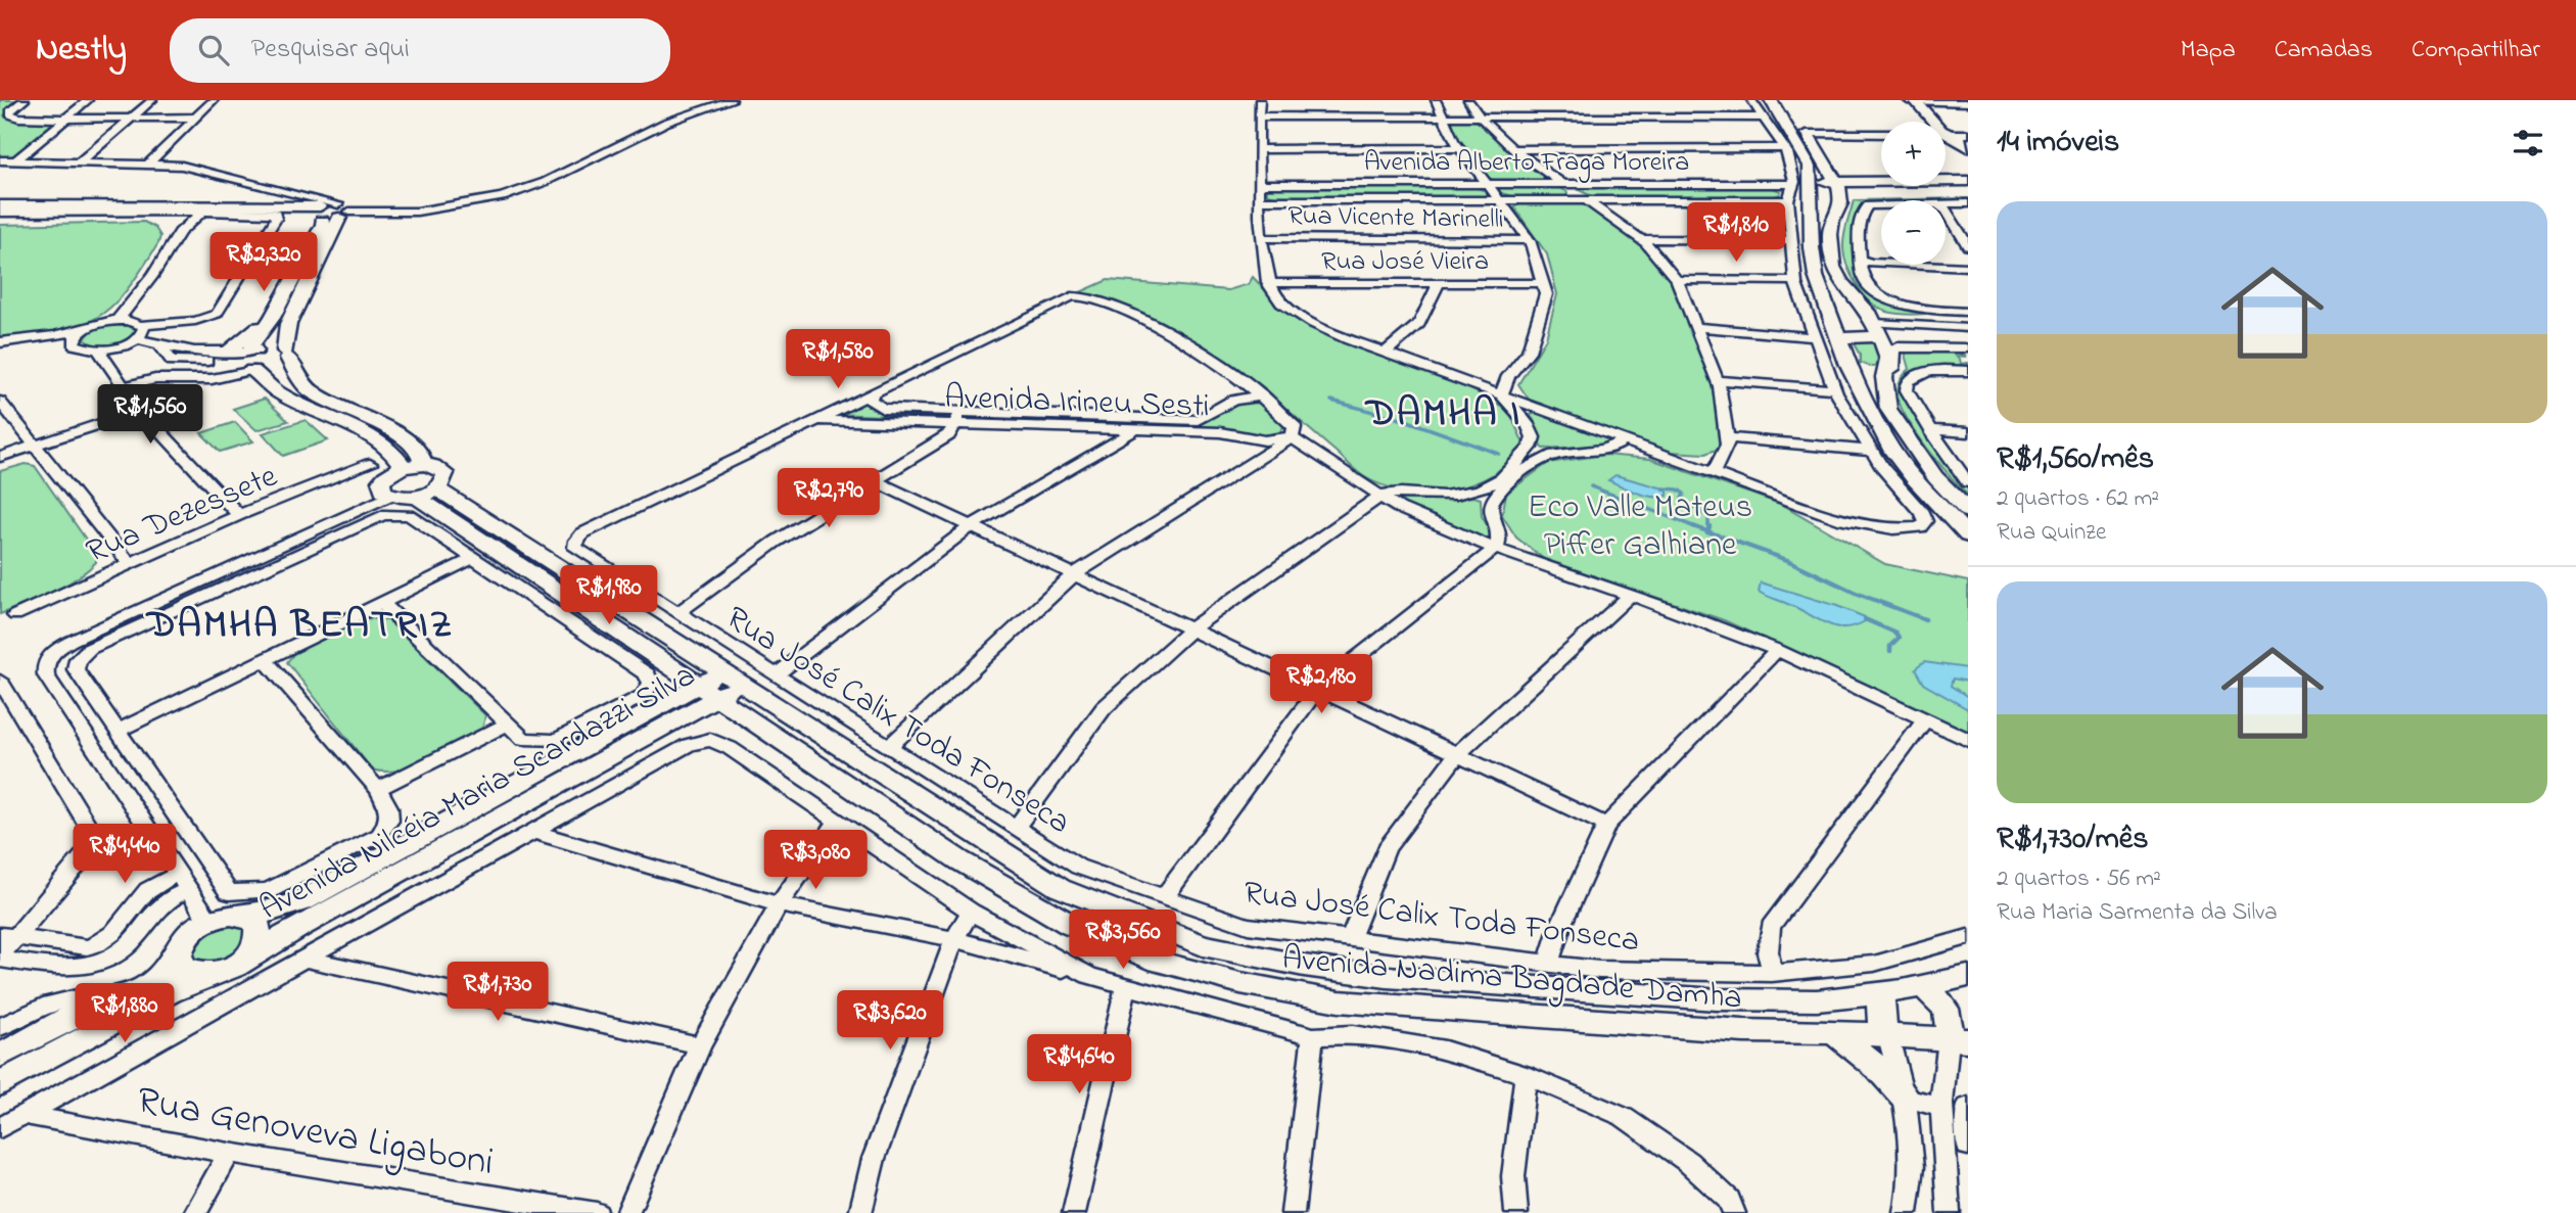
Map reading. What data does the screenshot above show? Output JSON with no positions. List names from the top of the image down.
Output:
{
  "streets": {
    "street": [
      "Avenida Alberto Fraga Moreira",
      "Rua Vicente Marinelli",
      "Rua José Vieira",
      "Avenida Irineu Sesti",
      "Rua Dezessete",
      "Rua José Calix Toda Fonseca",
      "Avenida Nilcéia Maria Scardazzi Silva",
      "Avenida Nadima Bagdade Damha",
      "Rua Genoveva Ligaboni"
    ]
  },
  "crossings": [
    ["Avenida Irineu Sesti", "Rua José Calix Toda Fonseca"],
    ["Avenida Nilcéia Maria Scardazzi Silva", "Avenida Nadima Bagdade Damha"]
  ],
  "districts": ["DAMHA I", "DAMHA BEATRIZ"],
  "parks": ["Eco Valle Mateus Piffer Galhiane"],
  "page": {
    "header": "Nestly",
    "search": "Pesquisar aqui",
    "nav": ["Mapa", "Camadas", "Compartilhar"],
    "heading": "14 imóveis",
    "map_buttons": ["+", "−"],
    "list": [
      {
        "name": "R$1,560/mês",
        "note": "2 quartos · 62 m² · Rua Quinze"
      },
      {
        "name": "R$1,730/mês",
        "note": "2 quartos · 56 m² · Rua Maria Sarmenta da Silva"
      }
    ],
    "price": [
      "R$1,810",
      "R$2,320",
      "R$1,580",
      "R$1,560",
      "R$2,790",
      "R$1,980",
      "R$2,180",
      "R$4,440",
      "R$3,080",
      "R$3,560",
      "R$1,730",
      "R$1,880",
      "R$3,620",
      "R$4,640"
    ]
  }
}
